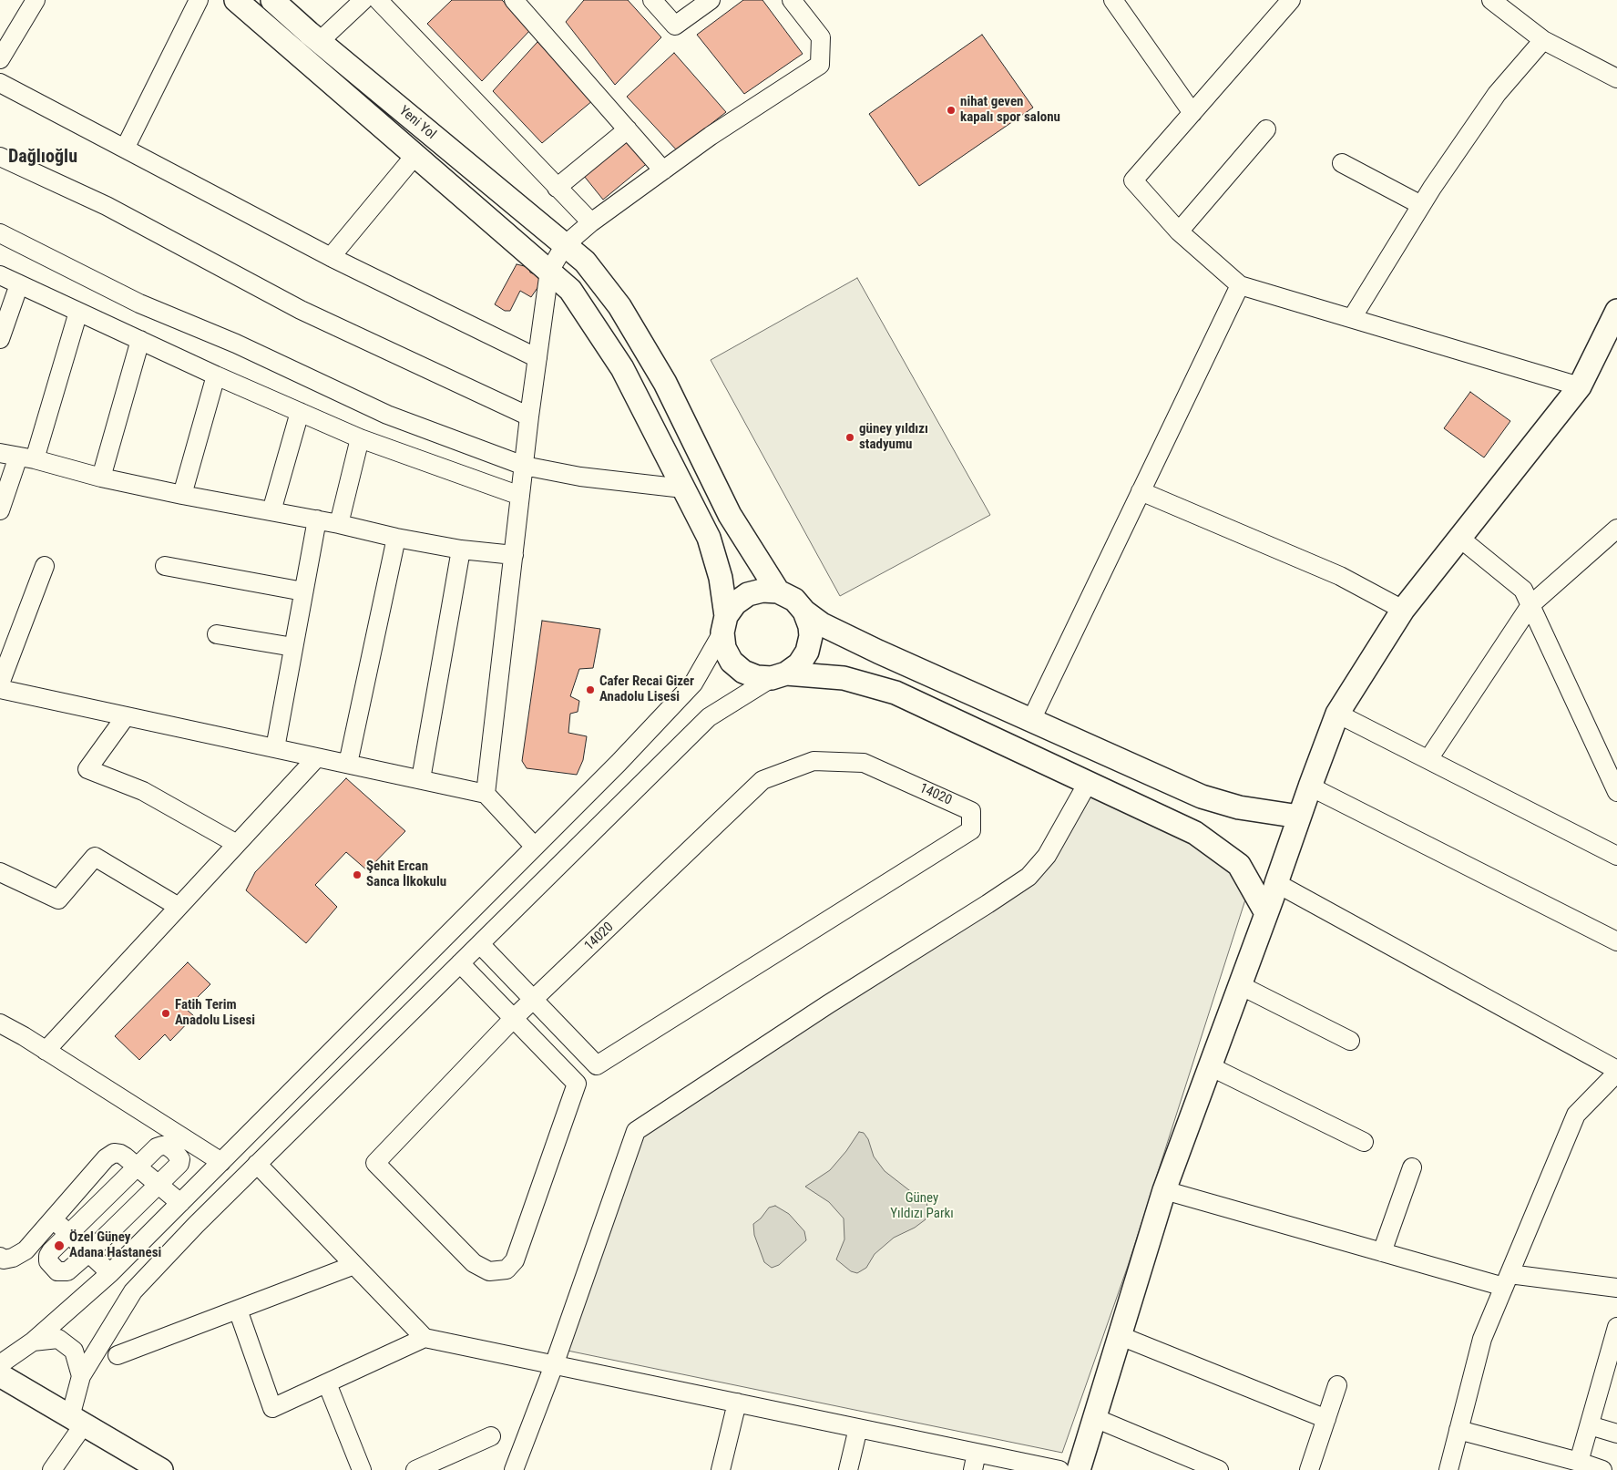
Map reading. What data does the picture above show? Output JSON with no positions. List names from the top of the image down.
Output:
{
  "streets": {
    "main road": ["Yeni Yol"],
    "street": ["14020"]
  },
  "districts": ["Dağlıoğlu"],
  "parks": ["Güney Yıldızı Parkı"],
  "places": [
    "nihat geven kapalı spor salonu",
    "güney yıldızı stadyumu",
    "Cafer Recai Gizer Anadolu Lisesi",
    "Şehit Ercan Sanca İlkokulu",
    "Fatih Terim Anadolu Lisesi",
    "Özel Güney Adana Hastanesi"
  ]
}
